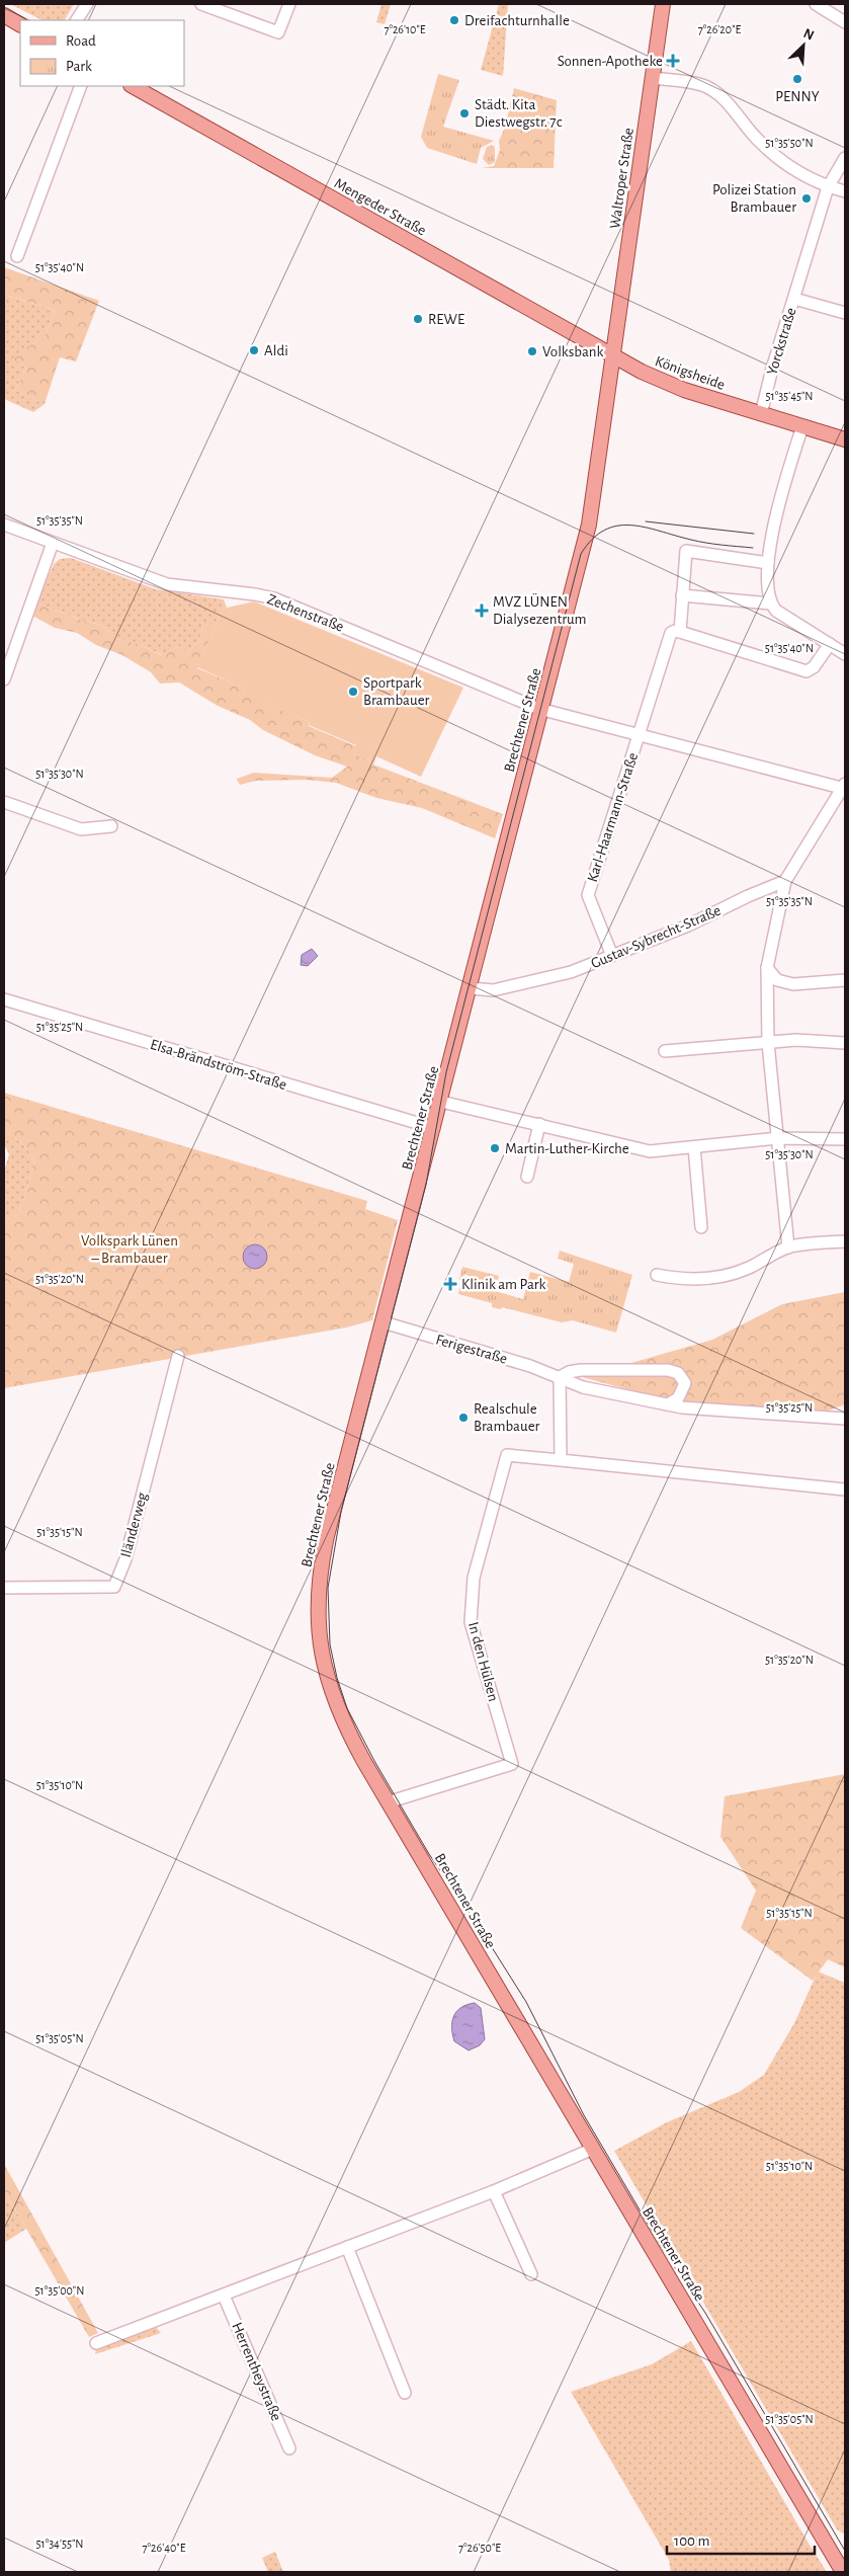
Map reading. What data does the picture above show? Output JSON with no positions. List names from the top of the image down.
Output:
{
  "streets": {
    "main road": [
      "Waltroper Straße",
      "Mengeder Straße",
      "Königsheide",
      "Brechtener Straße"
    ],
    "street": [
      "Yorckstraße",
      "Zechenstraße",
      "Karl-Haarmann-Straße",
      "Gustav-Sybrecht-Straße",
      "Elsa-Brändström-Straße",
      "Ferigestraße",
      "Iländerweg",
      "In den Hülsen",
      "Herrentheystraße"
    ]
  },
  "crossings": [
    ["Waltroper Straße", "Mengeder Straße"],
    ["Waltroper Straße", "Königsheide"],
    ["Waltroper Straße", "Brechtener Straße"],
    ["Mengeder Straße", "Königsheide"],
    ["Mengeder Straße", "Brechtener Straße"],
    ["Yorckstraße", "Königsheide"],
    ["Königsheide", "Brechtener Straße"],
    ["Zechenstraße", "Brechtener Straße"],
    ["Zechenstraße", "Karl-Haarmann-Straße"],
    ["Brechtener Straße", "Karl-Haarmann-Straße"],
    ["Brechtener Straße", "Gustav-Sybrecht-Straße"],
    ["Brechtener Straße", "Elsa-Brändström-Straße"],
    ["Brechtener Straße", "Ferigestraße"],
    ["Brechtener Straße", "In den Hülsen"],
    ["Karl-Haarmann-Straße", "Gustav-Sybrecht-Straße"]
  ],
  "parks": ["Volkspark Lünen – Brambauer"],
  "places": {
    "other": [
      "Dreifachturnhalle",
      "PENNY",
      "Städt. Kita Diestwegstr. 7c",
      "Polizei Station Brambauer",
      "REWE",
      "Aldi",
      "Volksbank",
      "Sportpark Brambauer",
      "Martin-Luther-Kirche",
      "Realschule Brambauer"
    ],
    "health": ["Sonnen-Apotheke", "MVZ LÜNEN Dialysezentrum", "Klinik am Park"]
  },
  "legend": ["Road", "Park"],
  "scale_bar": "100 m",
  "north": "top right",
  "coordinates": [
    "7°26'10\"E",
    "7°26'20\"E",
    "51°35'50\"N",
    "51°35'40\"N",
    "51°35'45\"N",
    "51°35'35\"N",
    "51°35'30\"N",
    "51°35'25\"N",
    "51°35'20\"N",
    "51°35'15\"N",
    "51°35'10\"N",
    "51°35'05\"N",
    "51°35'00\"N",
    "51°34'55\"N",
    "7°26'40\"E",
    "7°26'50\"E"
  ]
}
